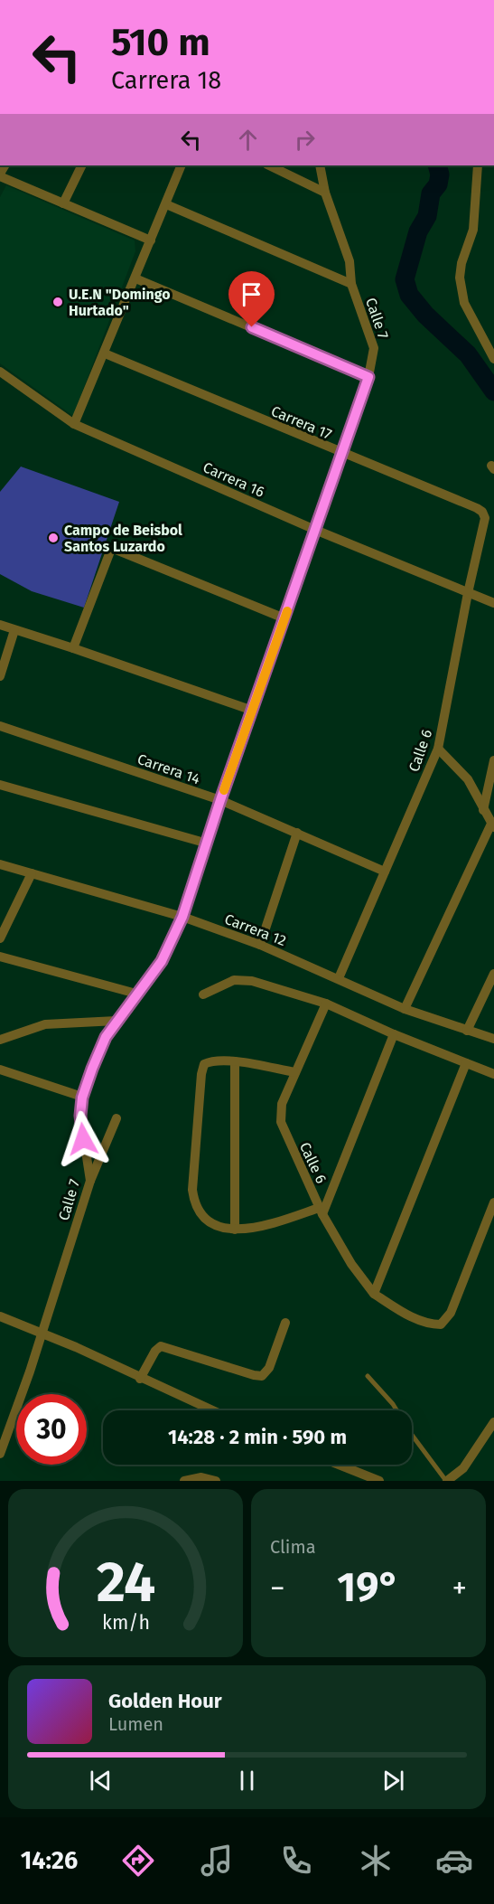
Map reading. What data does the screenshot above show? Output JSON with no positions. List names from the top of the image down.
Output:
{
  "streets": {
    "street": [
      "Calle 7",
      "Carrera 17",
      "Carrera 16",
      "Calle 6",
      "Carrera 14",
      "Carrera 12"
    ]
  },
  "crossings": [
    ["Calle 7", "Carrera 17"],
    ["Calle 7", "Carrera 16"],
    ["Calle 7", "Carrera 14"],
    ["Calle 7", "Carrera 12"],
    ["Carrera 17", "Calle 6"],
    ["Carrera 16", "Calle 6"],
    ["Calle 6", "Carrera 14"],
    ["Calle 6", "Carrera 12"]
  ],
  "places": ["U.E.N \"Domingo Hurtado\"", "Campo de Beisbol Santos Luzardo"],
  "page": {
    "turn": ["510 m", "Carrera 18"],
    "limit": "30",
    "trip": "14:28 · 2 min · 590 m",
    "tile": "Clima",
    "heat": ["−", "19°", "+"],
    "song": ["Golden Hour", "Lumen"],
    "tabs": "14:26",
    "gauge": ["24", "km/h"]
  }
}
